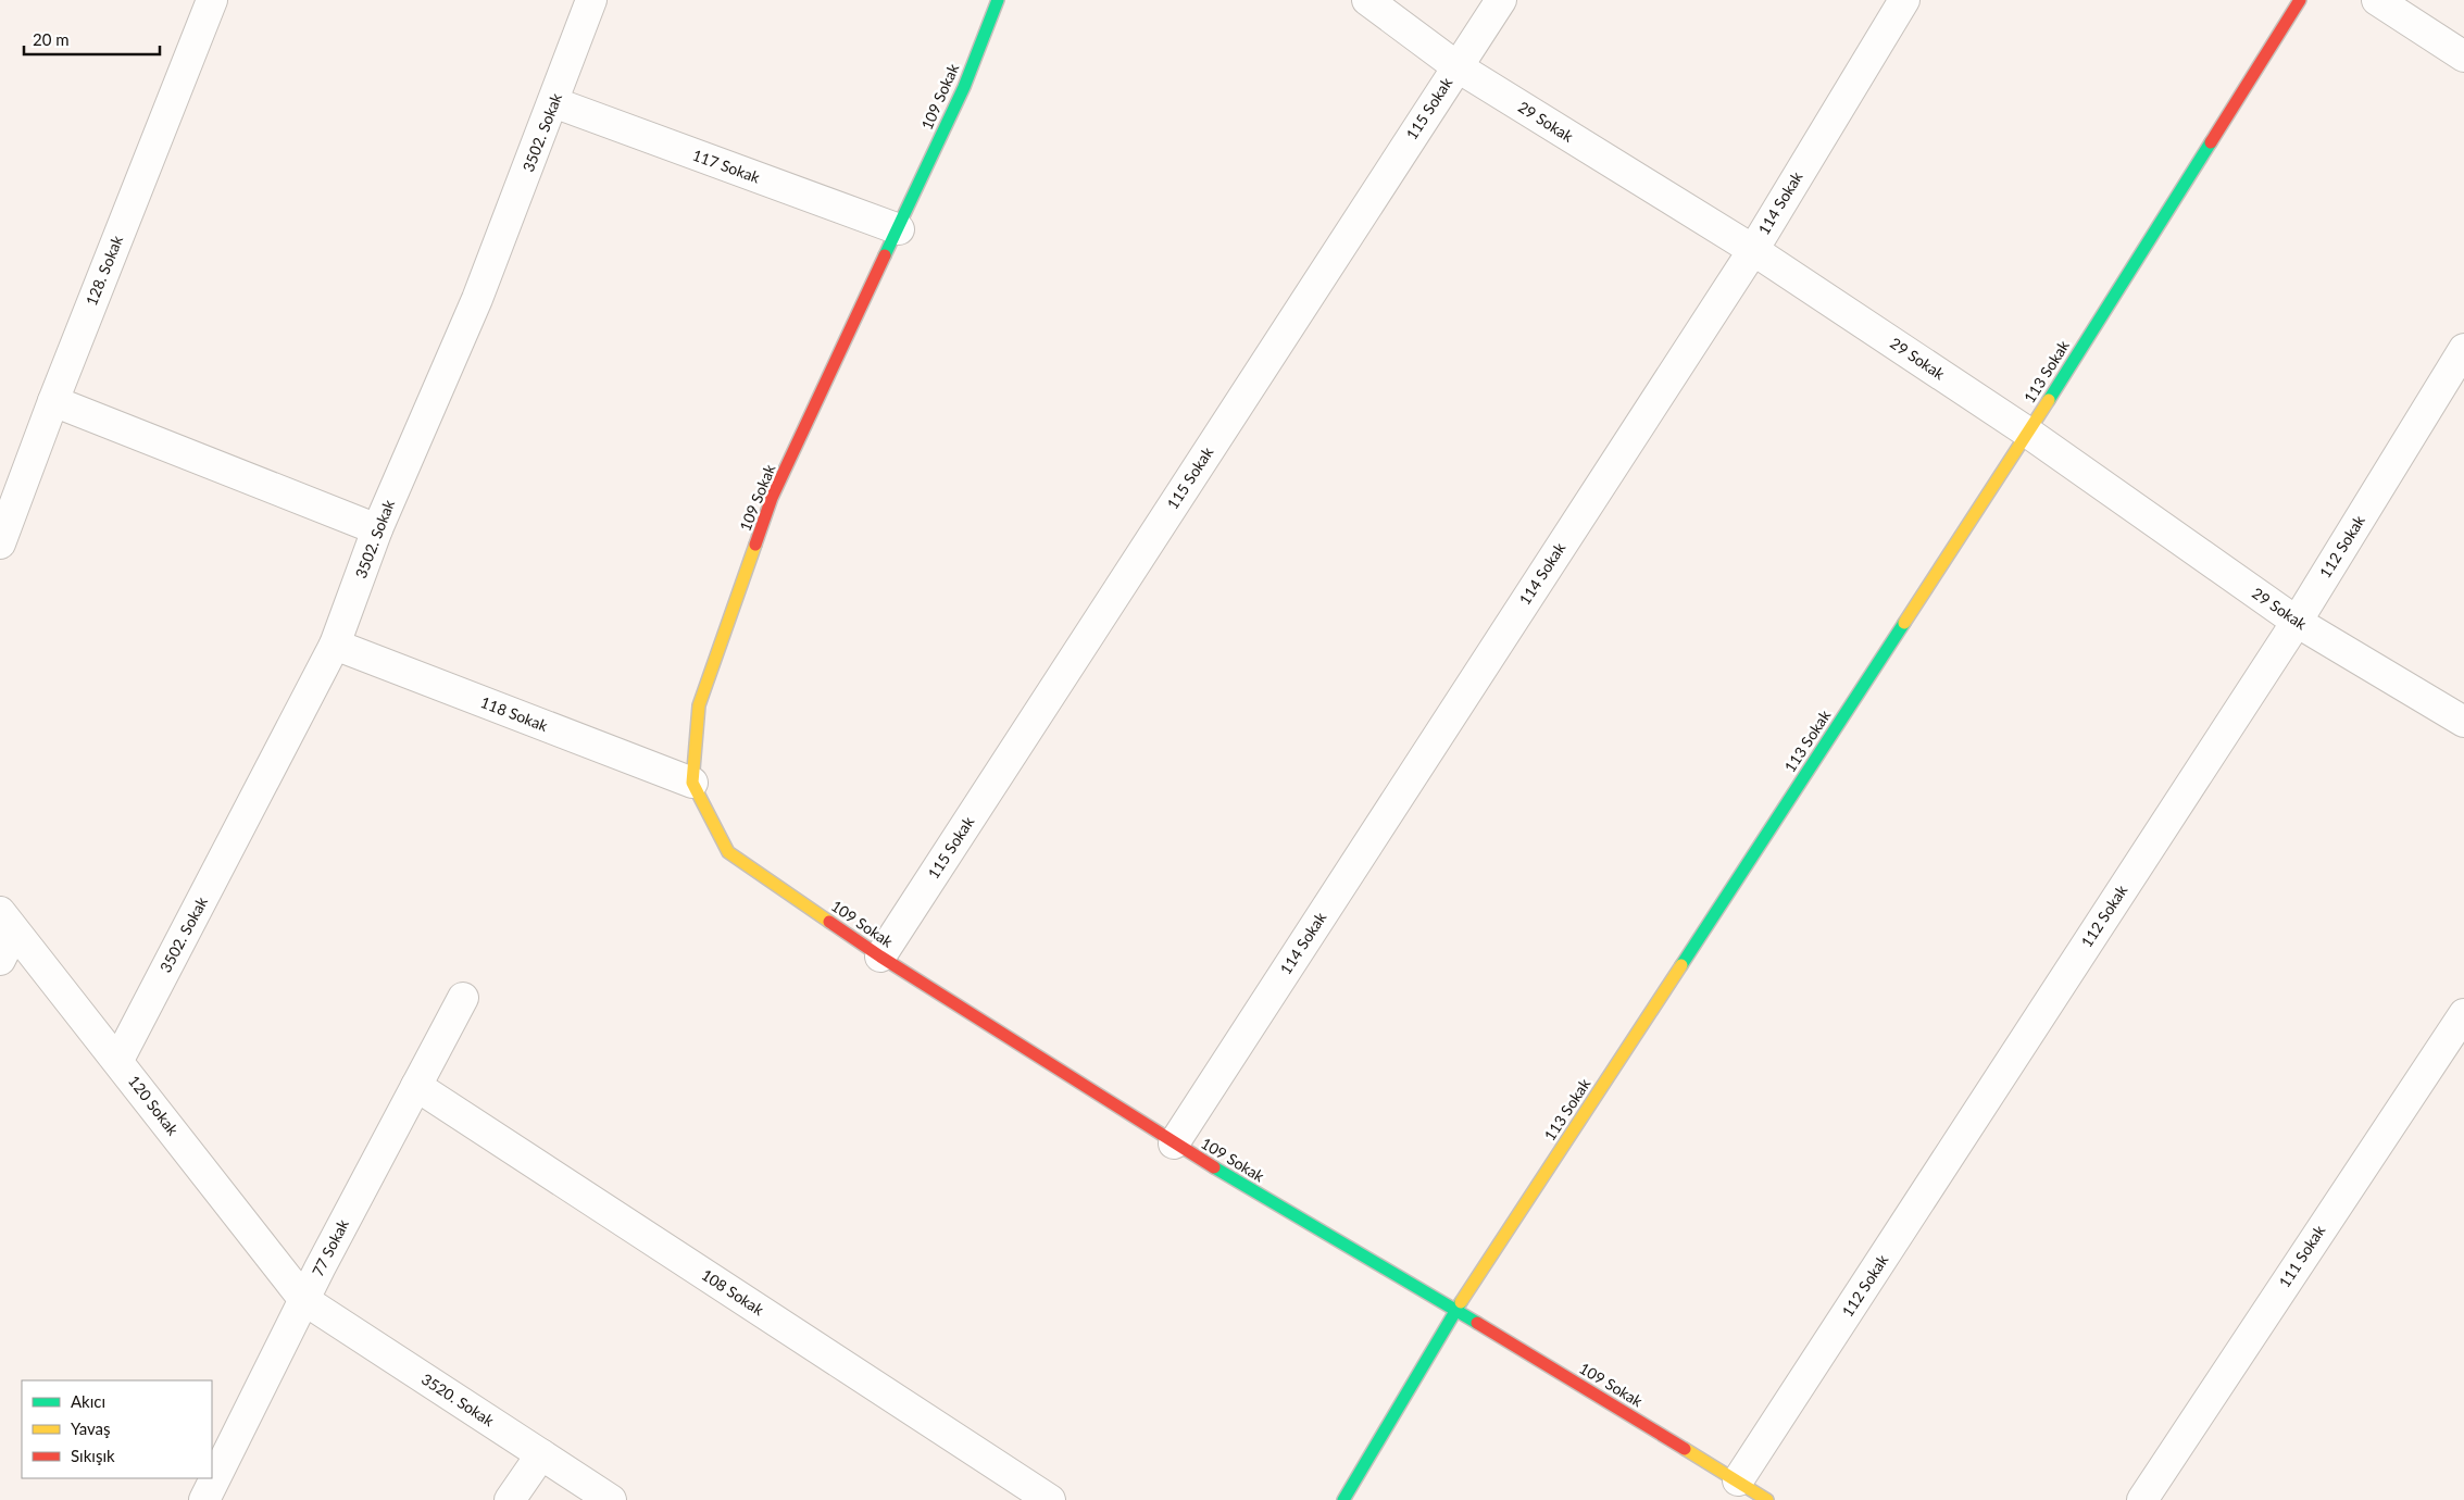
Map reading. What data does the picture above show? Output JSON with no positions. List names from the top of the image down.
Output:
{
  "streets": {
    "street": [
      "109 Sokak",
      "115 Sokak",
      "29 Sokak",
      "3502. Sokak",
      "117 Sokak",
      "114 Sokak",
      "128. Sokak",
      "113 Sokak",
      "112 Sokak",
      "118 Sokak",
      "120 Sokak",
      "77 Sokak",
      "111 Sokak",
      "108 Sokak",
      "3520. Sokak"
    ]
  },
  "crossings": [
    ["109 Sokak", "115 Sokak"],
    ["109 Sokak", "117 Sokak"],
    ["109 Sokak", "114 Sokak"],
    ["109 Sokak", "113 Sokak"],
    ["109 Sokak", "112 Sokak"],
    ["109 Sokak", "118 Sokak"],
    ["115 Sokak", "29 Sokak"],
    ["29 Sokak", "114 Sokak"],
    ["29 Sokak", "113 Sokak"],
    ["29 Sokak", "112 Sokak"],
    ["3502. Sokak", "117 Sokak"],
    ["3502. Sokak", "118 Sokak"],
    ["3502. Sokak", "120 Sokak"],
    ["120 Sokak", "77 Sokak"],
    ["120 Sokak", "3520. Sokak"],
    ["77 Sokak", "108 Sokak"],
    ["77 Sokak", "3520. Sokak"]
  ],
  "legend": ["Akıcı", "Yavaş", "Sıkışık"],
  "scale_bar": "20 m"
}
